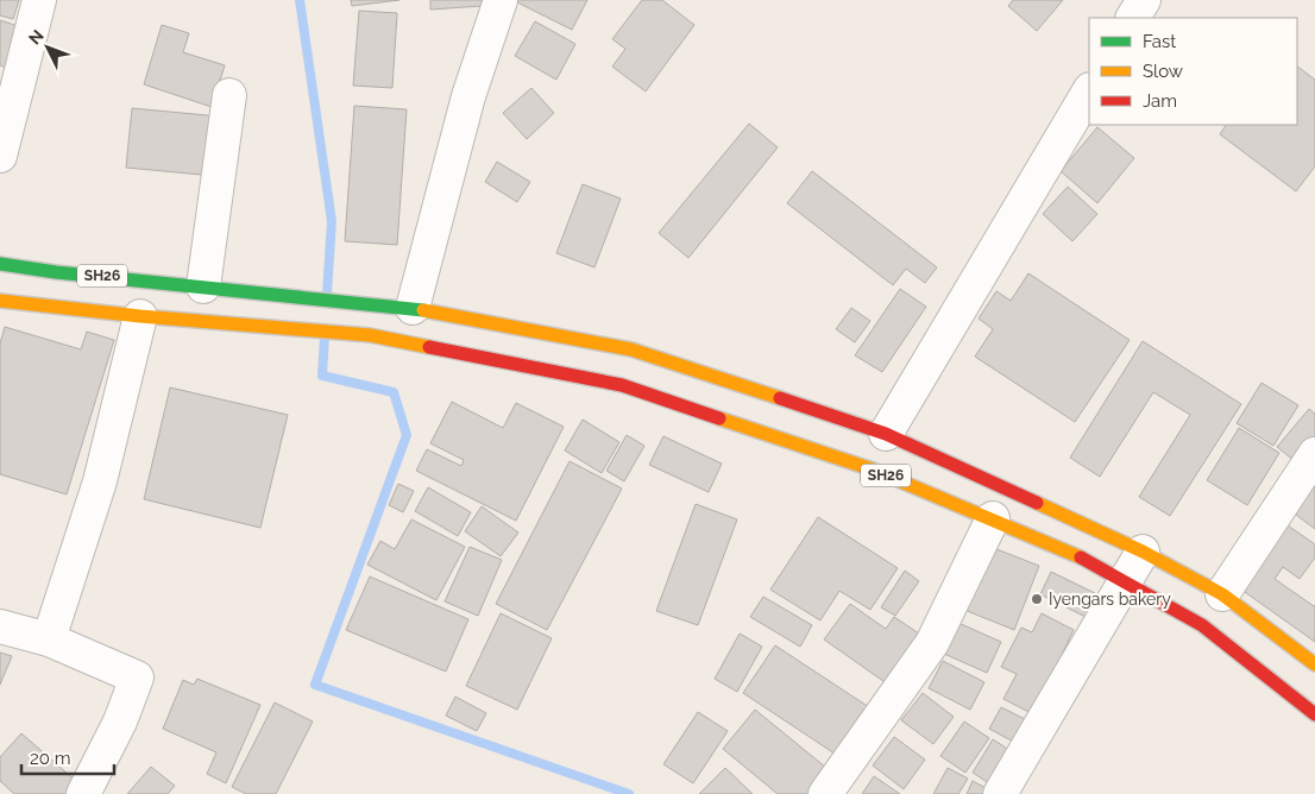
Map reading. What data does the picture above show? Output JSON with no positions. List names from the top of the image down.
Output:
{
  "streets": {
    "main road": ["SH26"]
  },
  "places": ["Iyengars bakery"],
  "legend": ["Fast", "Slow", "Jam"],
  "scale_bar": "20 m",
  "north": "top left"
}
